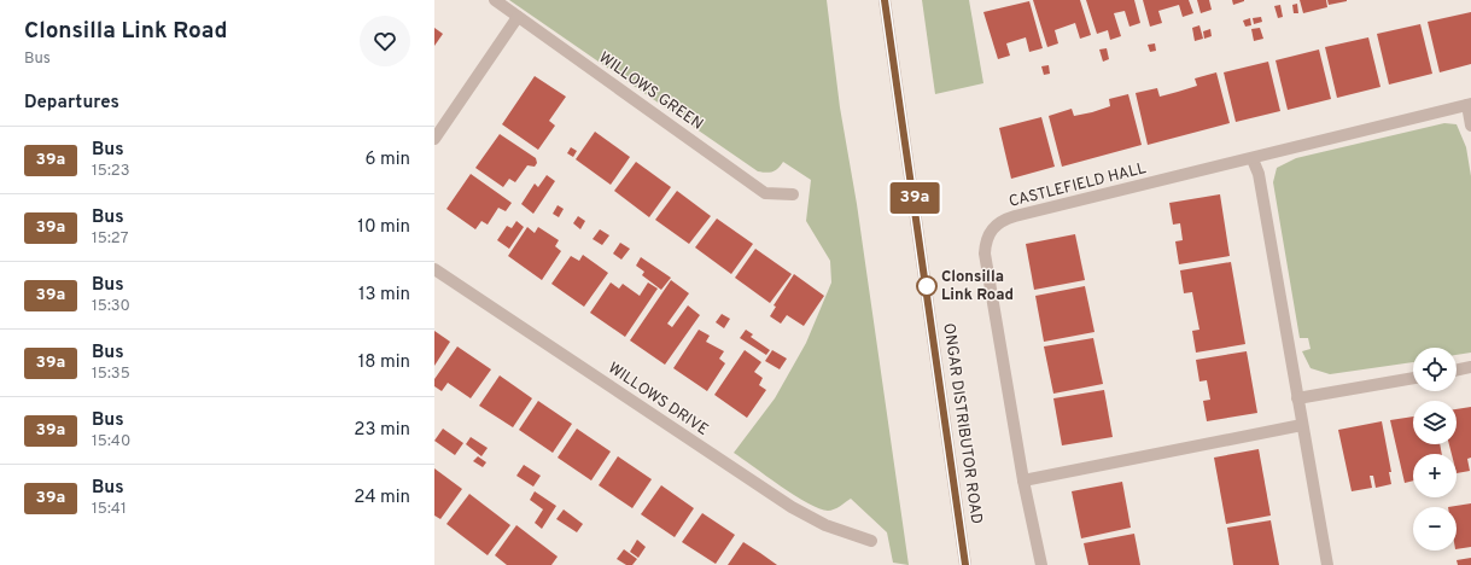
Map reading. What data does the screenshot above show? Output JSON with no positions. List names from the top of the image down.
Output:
{
  "streets": {
    "street": [
      "WILLOWS GREEN",
      "CASTLEFIELD HALL",
      "WILLOWS DRIVE",
      "ONGAR DISTRIBUTOR ROAD"
    ]
  },
  "places": ["Clonsilla Link Road"],
  "lines": ["bus line 39a"],
  "page": {
    "heading": [
      ["Clonsilla Link Road", "Bus"],
      "Departures"
    ],
    "on_map": "39a",
    "list": [
      {
        "mark": "39a",
        "name": "Bus",
        "note": "15:23",
        "value": "6 min"
      },
      {
        "mark": "39a",
        "name": "Bus",
        "note": "15:27",
        "value": "10 min"
      },
      {
        "mark": "39a",
        "name": "Bus",
        "note": "15:30",
        "value": "13 min"
      },
      {
        "mark": "39a",
        "name": "Bus",
        "note": "15:35",
        "value": "18 min"
      },
      {
        "mark": "39a",
        "name": "Bus",
        "note": "15:40",
        "value": "23 min"
      },
      {
        "mark": "39a",
        "name": "Bus",
        "note": "15:41",
        "value": "24 min"
      }
    ],
    "map_buttons": ["+", "−"]
  }
}
